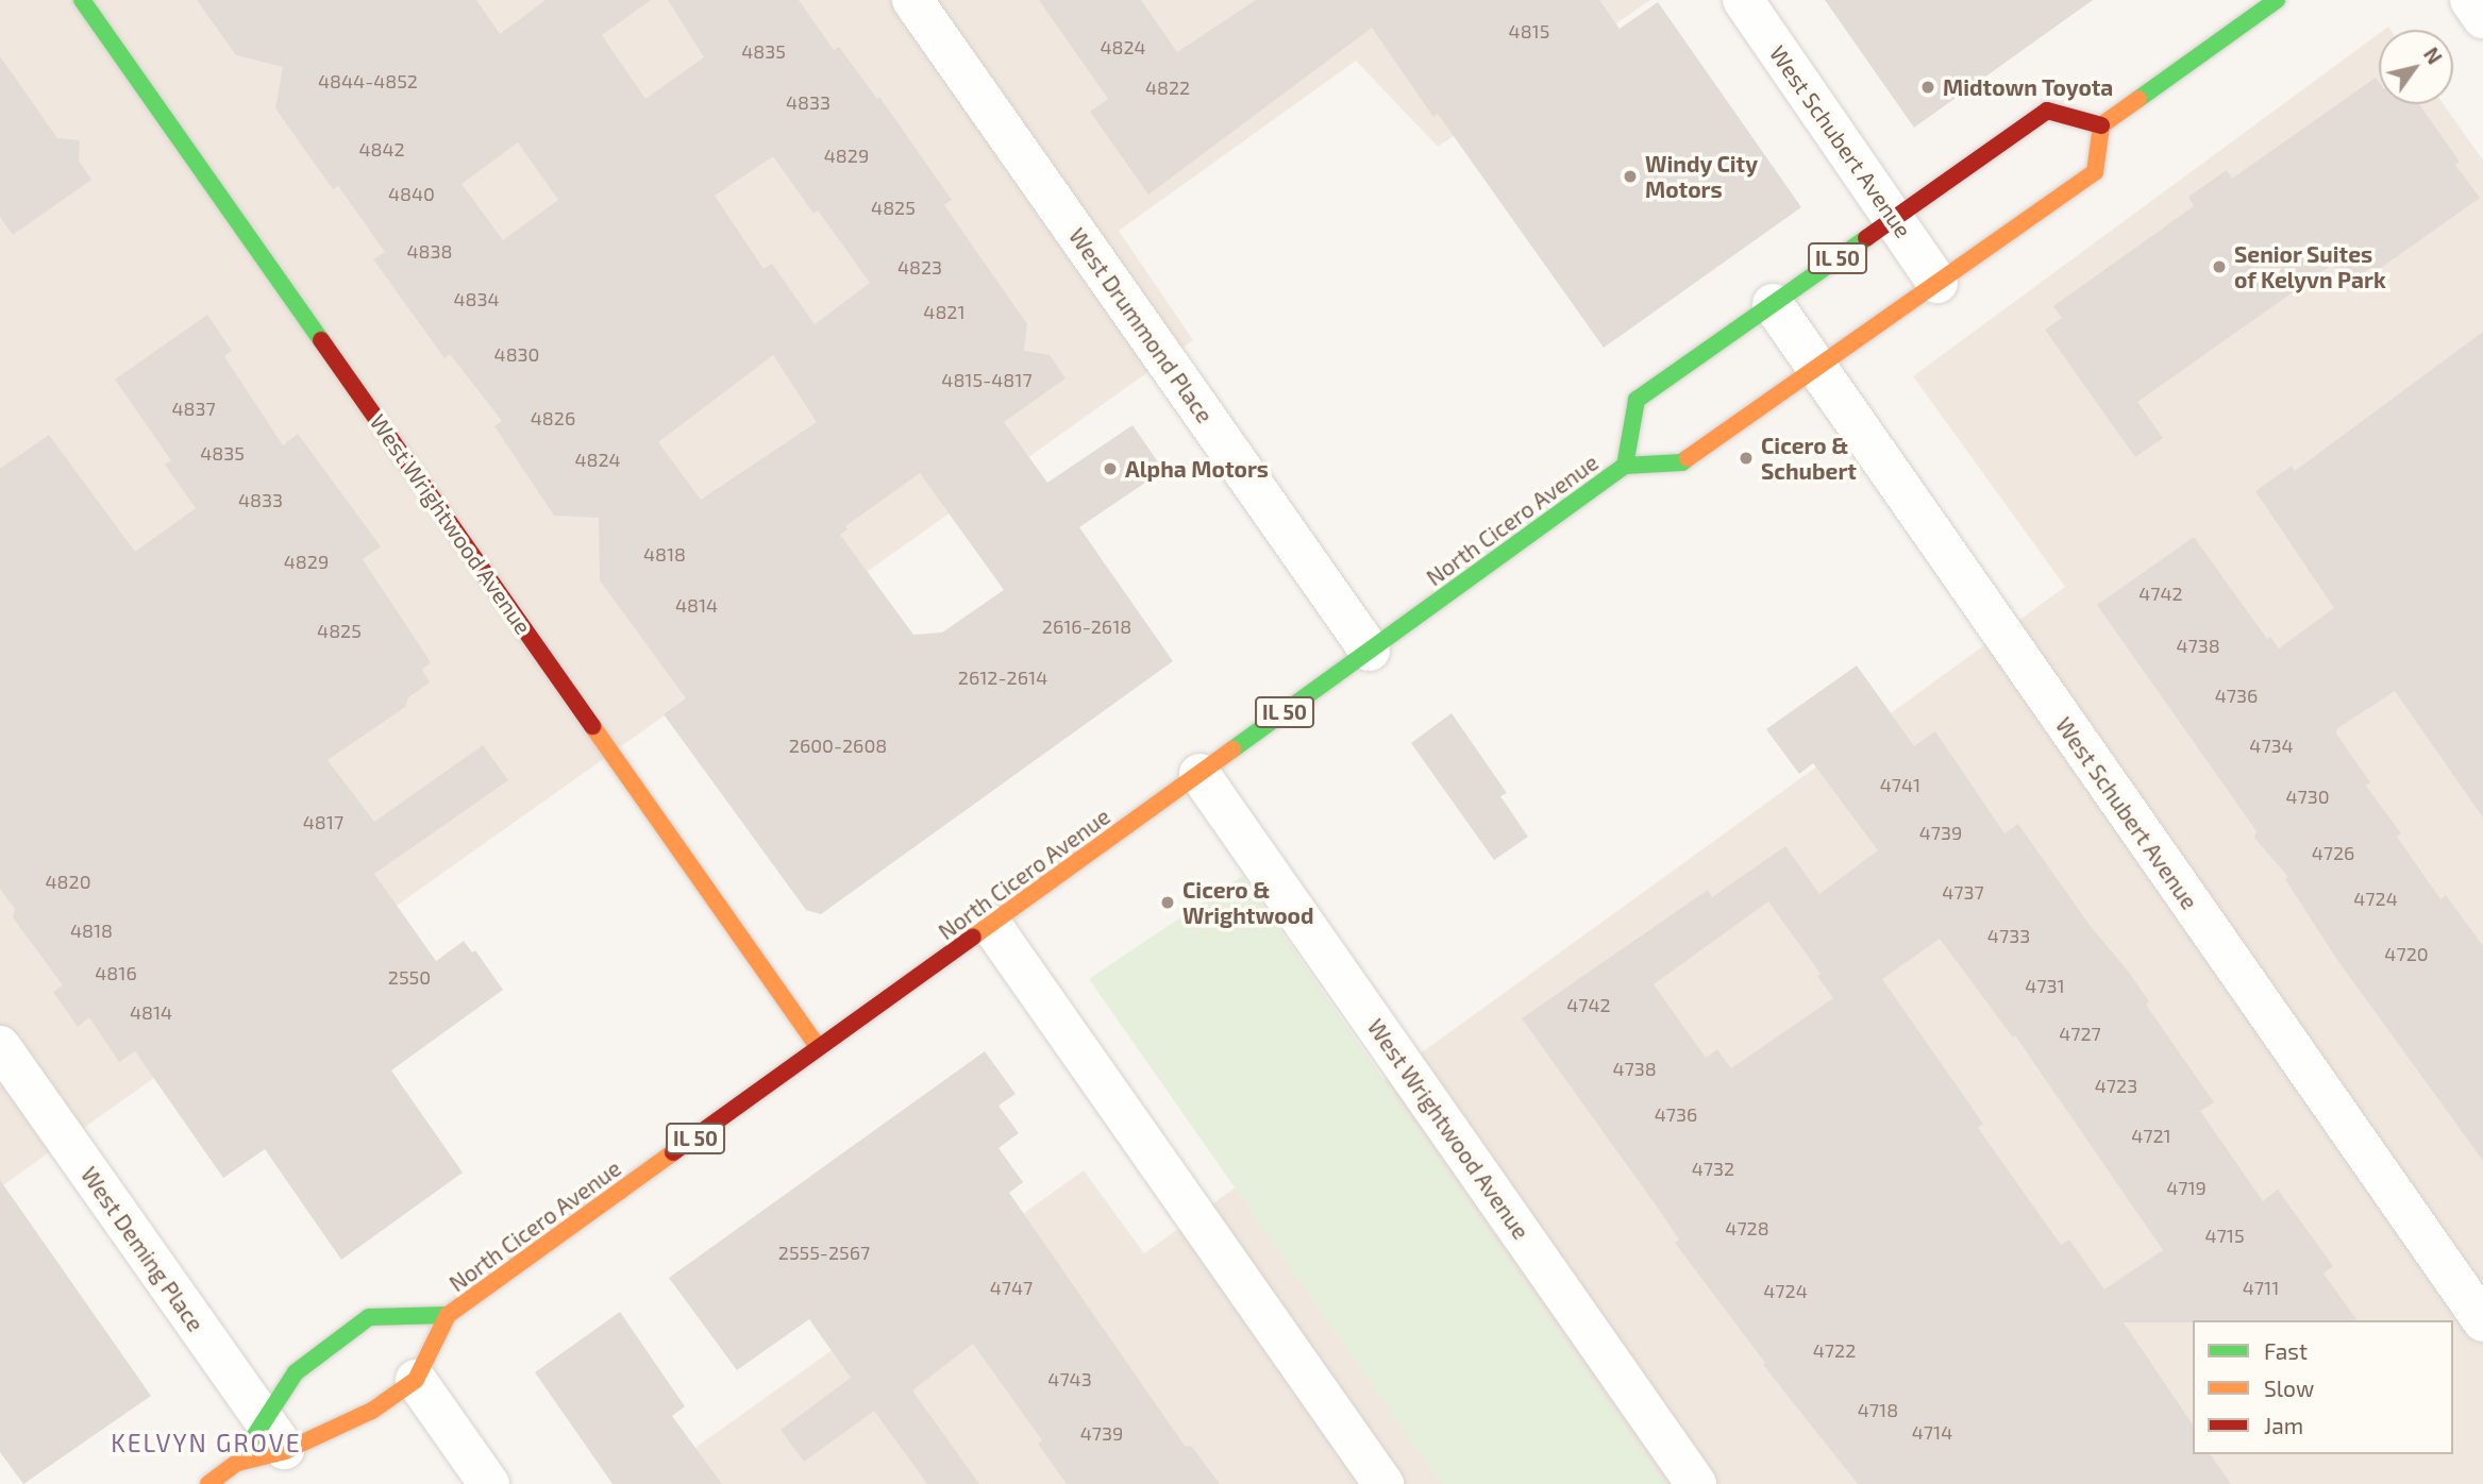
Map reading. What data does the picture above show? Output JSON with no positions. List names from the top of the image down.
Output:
{
  "streets": {
    "main road": ["IL 50", "North Cicero Avenue", "West Wrightwood Avenue"],
    "street": ["West Schubert Avenue", "West Drummond Place", "West Deming Place"]
  },
  "crossings": [
    ["West Schubert Avenue", "North Cicero Avenue"],
    ["West Drummond Place", "North Cicero Avenue"],
    ["North Cicero Avenue", "West Wrightwood Avenue"],
    ["North Cicero Avenue", "West Deming Place"]
  ],
  "districts": ["KELVYN GROVE"],
  "places": [
    "Midtown Toyota",
    "Windy City Motors",
    "Senior Suites of Kelyvn Park",
    "Cicero & Schubert",
    "Alpha Motors",
    "Cicero & Wrightwood"
  ],
  "house_numbers": [
    "4815",
    "4824",
    "4835",
    "4844-4852",
    "4822",
    "4833",
    "4842",
    "4829",
    "4840",
    "4825",
    "4838",
    "4823",
    "4834",
    "4821",
    "4830",
    "4815-4817",
    "4837",
    "4826",
    "4835",
    "4824",
    "4833",
    "4818",
    "4829",
    "4742",
    "4814",
    "2616-2618",
    "4825",
    "4738",
    "2612-2614",
    "4736",
    "2600-2608",
    "4734",
    "4741",
    "4730",
    "4817",
    "4739",
    "4726",
    "4820",
    "4737",
    "4724",
    "4818",
    "4733",
    "4720",
    "4816",
    "2550",
    "4731",
    "4742",
    "4814",
    "4727",
    "4738",
    "4723",
    "4736",
    "4721",
    "4732",
    "4719",
    "4728",
    "4715",
    "2555-2567",
    "4747",
    "4711",
    "4724",
    "4722",
    "4743",
    "4718",
    "4714",
    "4739"
  ],
  "legend": ["Fast", "Slow", "Jam"],
  "north": "top right"
}
